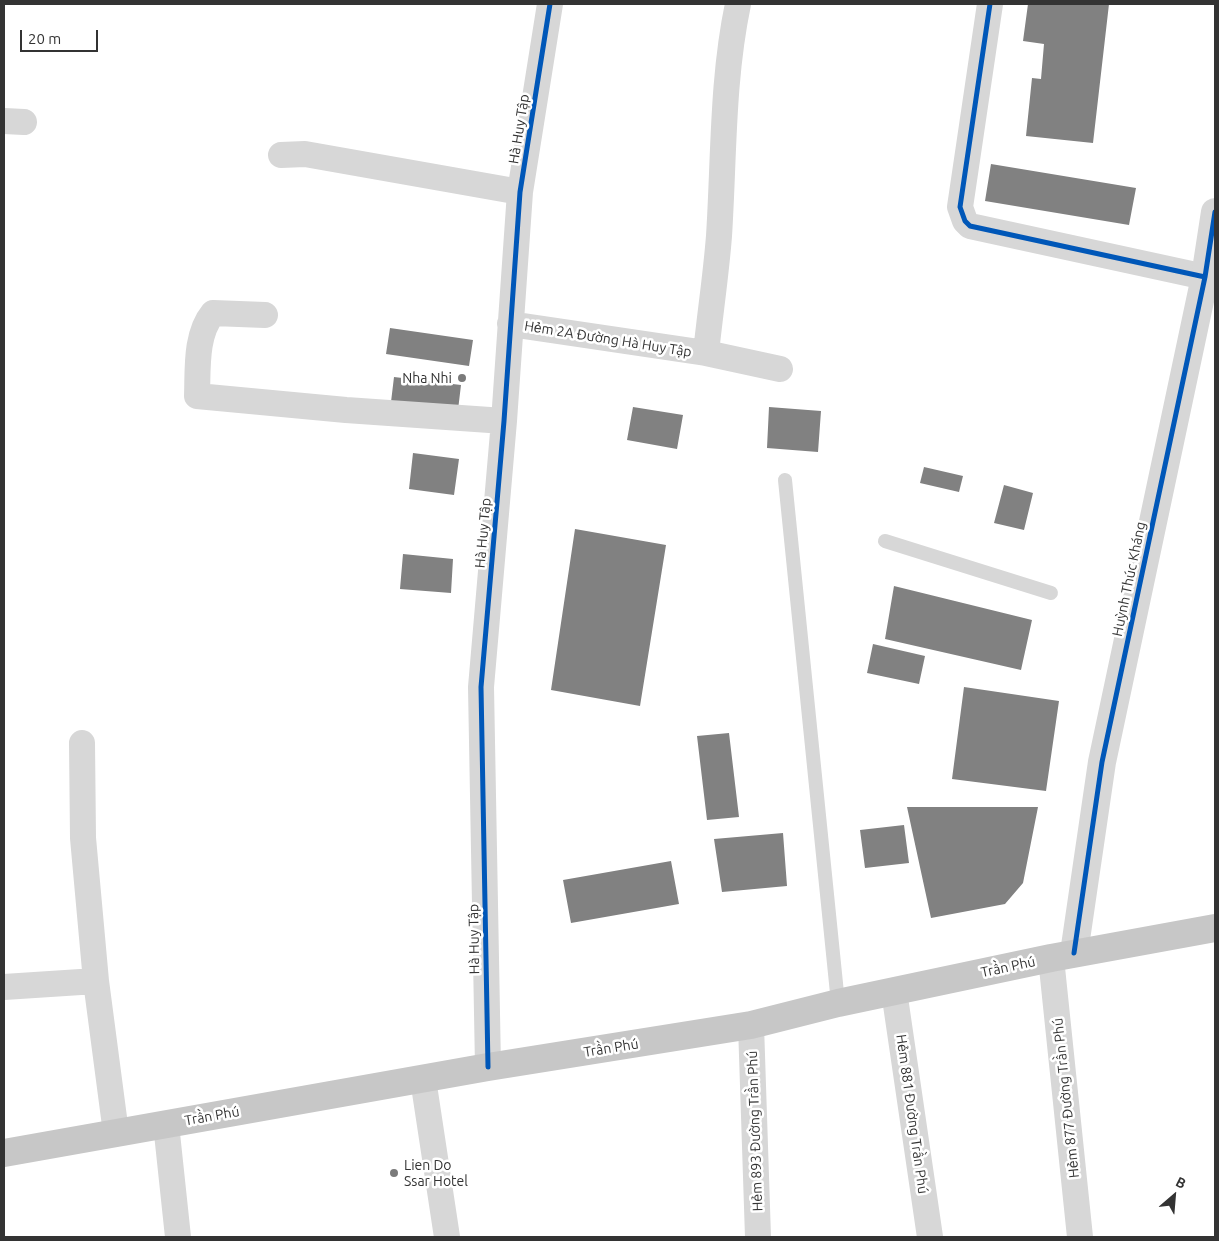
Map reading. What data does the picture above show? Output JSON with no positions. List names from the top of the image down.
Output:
{
  "streets": {
    "highway": ["Trần Phú"],
    "street": [
      "Hà Huy Tập",
      "Hẻm 2A Đường Hà Huy Tập",
      "Huỳnh Thúc Kháng",
      "Hẻm 877 Đường Trần Phú",
      "Hẻm 881 Đường Trần Phú",
      "Hẻm 893 Đường Trần Phú"
    ]
  },
  "crossings": [
    ["Hà Huy Tập", "Hẻm 2A Đường Hà Huy Tập"],
    ["Hà Huy Tập", "Trần Phú"],
    ["Huỳnh Thúc Kháng", "Trần Phú"],
    ["Huỳnh Thúc Kháng", "Hẻm 877 Đường Trần Phú"],
    ["Trần Phú", "Hẻm 877 Đường Trần Phú"],
    ["Trần Phú", "Hẻm 881 Đường Trần Phú"],
    ["Trần Phú", "Hẻm 893 Đường Trần Phú"]
  ],
  "places": ["Nha Nhi", "Lien Do Ssar Hotel"],
  "scale_bar": "20 m",
  "north": "top right"
}
